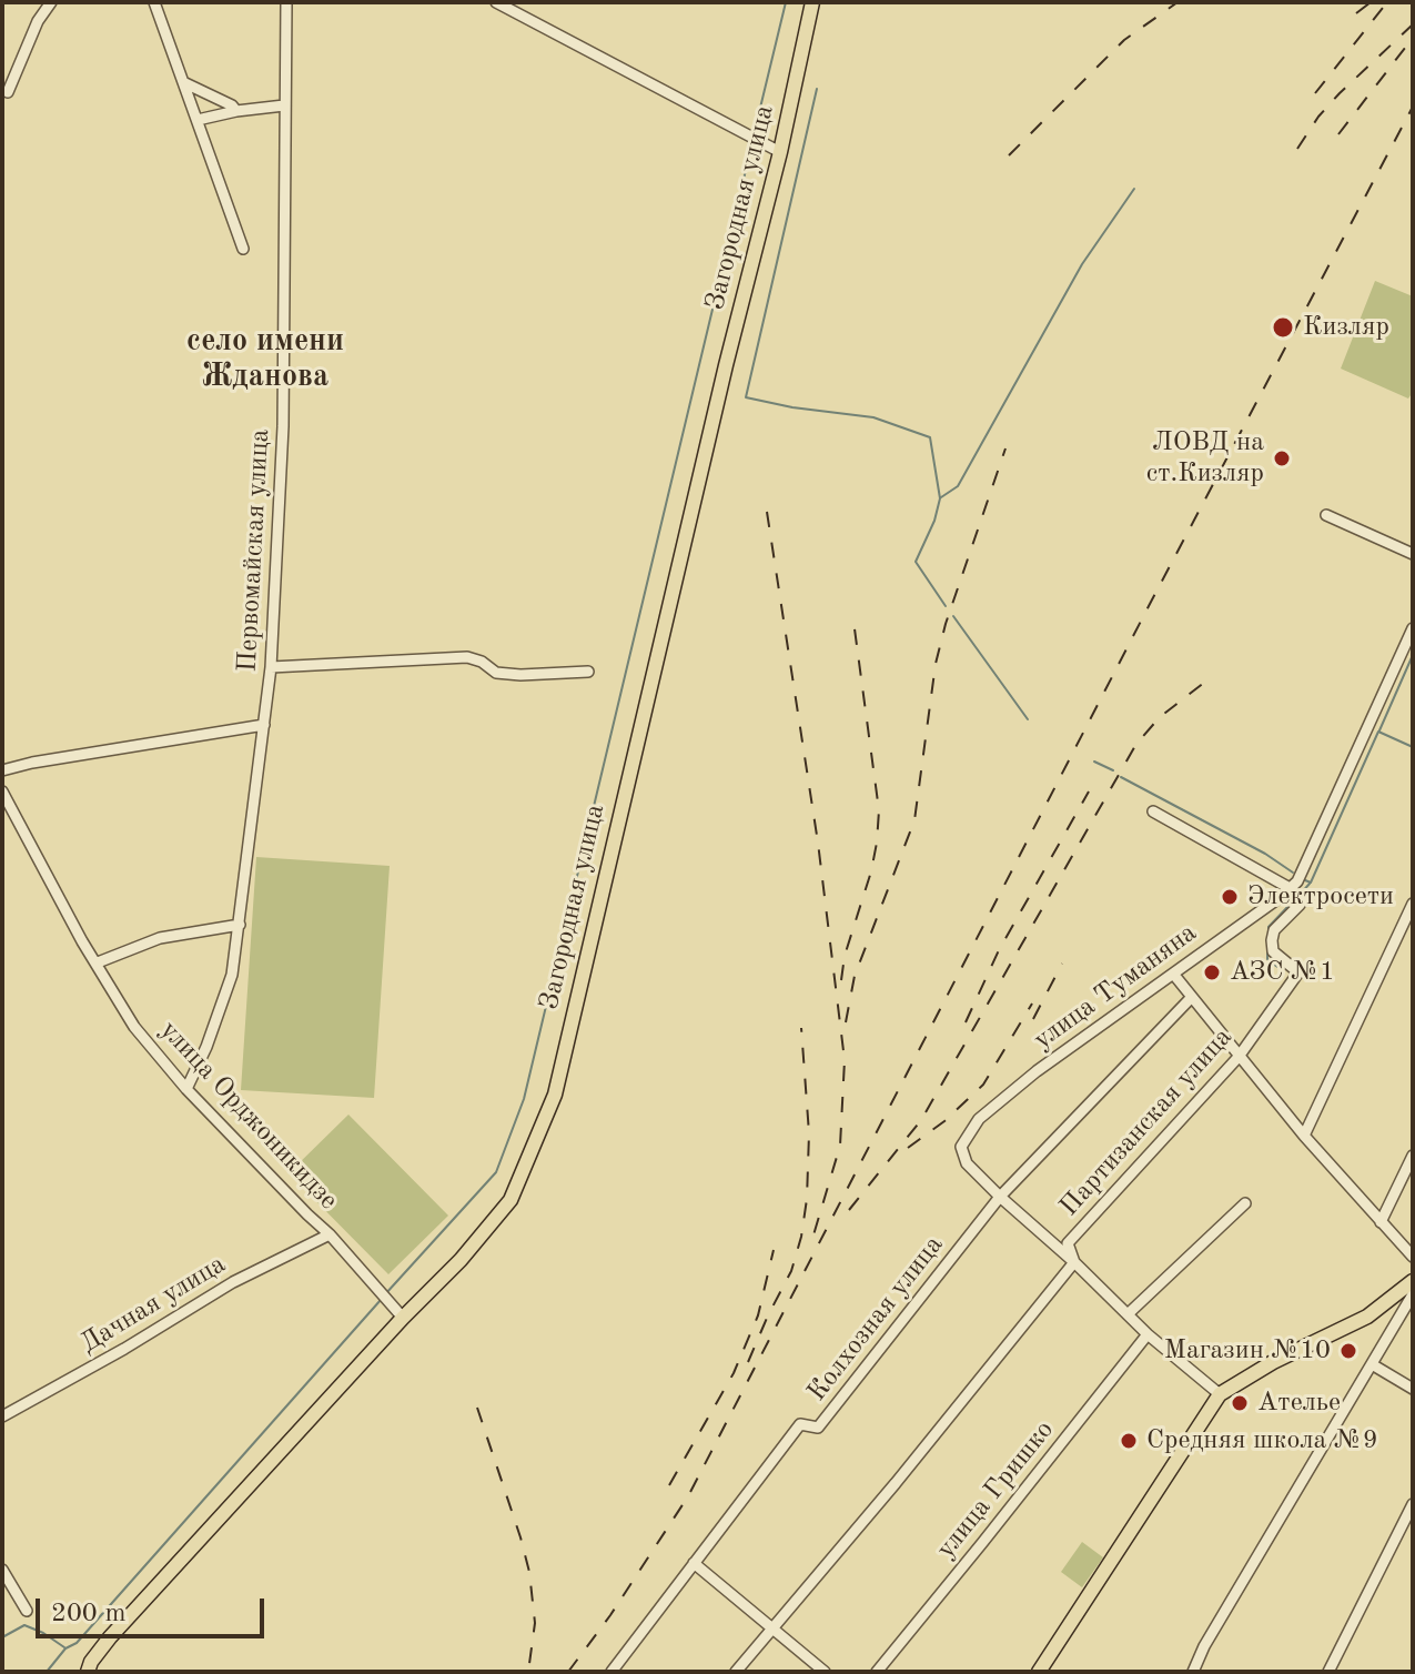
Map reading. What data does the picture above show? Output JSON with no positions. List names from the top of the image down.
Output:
{
  "streets": {
    "main road": ["Загородная улица"],
    "street": [
      "Первомайская улица",
      "улица Туманяна",
      "улица Орджоникидзе",
      "Партизанская улица",
      "Дачная улица",
      "Колхозная улица",
      "улица Гришко"
    ]
  },
  "crossings": [
    ["Загородная улица", "улица Орджоникидзе"],
    ["Первомайская улица", "улица Орджоникидзе"],
    ["улица Туманяна", "Партизанская улица"],
    ["улица Туманяна", "Колхозная улица"],
    ["улица Орджоникидзе", "Дачная улица"]
  ],
  "districts": ["село имени Жданова"],
  "places": [
    "Кизляр",
    "ЛОВД на ст.Кизляр",
    "Электросети",
    "АЗС №1",
    "Магазин №10",
    "Ателье",
    "Средняя школа №9"
  ],
  "scale_bar": "200 m"
}
